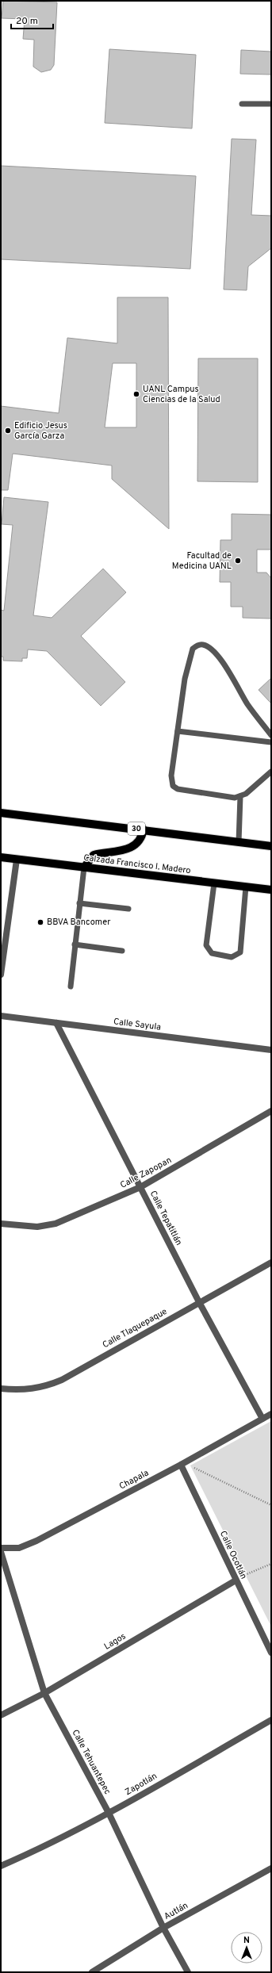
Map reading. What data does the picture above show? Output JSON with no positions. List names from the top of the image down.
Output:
{
  "streets": {
    "main road": ["30", "Calzada Francisco I. Madero"],
    "street": [
      "Calle Sayula",
      "Calle Zapopan",
      "Calle Tepatitlán",
      "Calle Tlaquepaque",
      "Chapala",
      "Calle Ocotlán",
      "Lagos",
      "Calle Tehuantepec",
      "Zapotlán",
      "Autlán"
    ]
  },
  "crossings": [
    ["Calle Sayula", "Calle Tepatitlán"],
    ["Calle Zapopan", "Calle Tepatitlán"],
    ["Calle Tepatitlán", "Calle Tlaquepaque"],
    ["Calle Tepatitlán", "Chapala"],
    ["Chapala", "Calle Ocotlán"],
    ["Calle Ocotlán", "Lagos"],
    ["Lagos", "Calle Tehuantepec"],
    ["Calle Tehuantepec", "Zapotlán"],
    ["Calle Tehuantepec", "Autlán"]
  ],
  "places": [
    "UANL Campus Ciencias de la Salud",
    "Edificio Jesus García Garza",
    "Facultad de Medicina UANL",
    "BBVA Bancomer"
  ],
  "scale_bar": "20 m",
  "north": "top"
}
